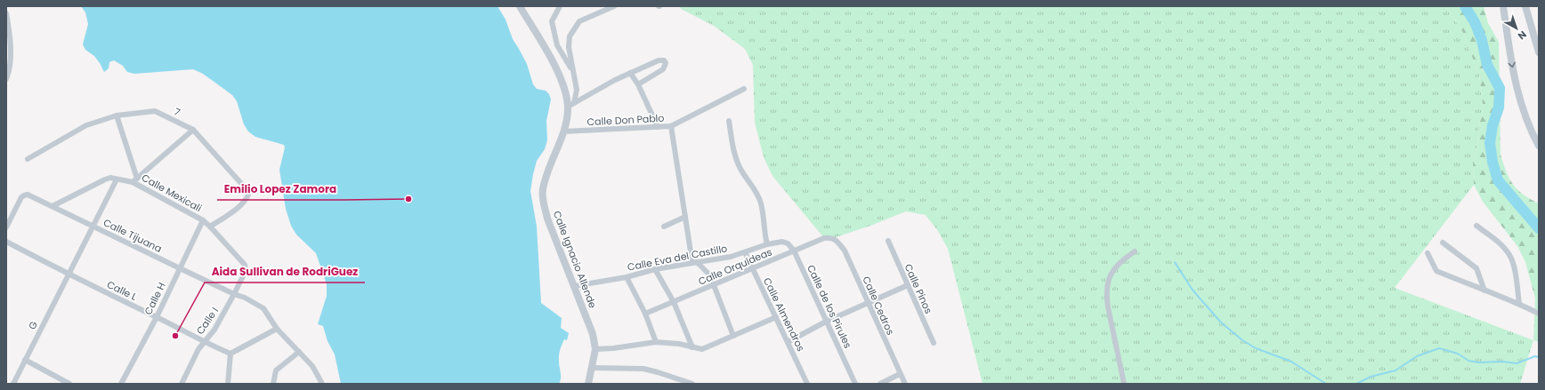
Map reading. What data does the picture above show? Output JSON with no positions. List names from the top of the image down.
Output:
{
  "streets": {
    "street": [
      "7",
      "Calle Don Pablo",
      "Calle Mexicali",
      "Calle Tijuana",
      "Calle Eva del Castillo",
      "Calle Ignacio Allende",
      "Calle Orquídeas",
      "Calle Pinos",
      "Calle L",
      "Calle H",
      "Calle Cedros",
      "Calle de los Pirules",
      "Calle Almendros",
      "Calle I",
      "G"
    ]
  },
  "crossings": [
    ["7", "Calle Mexicali"],
    ["Calle Don Pablo", "Calle Ignacio Allende"],
    ["Calle Mexicali", "Calle Tijuana"],
    ["Calle Mexicali", "Calle H"],
    ["Calle Mexicali", "Calle I"],
    ["Calle Mexicali", "G"],
    ["Calle Tijuana", "Calle H"],
    ["Calle Tijuana", "Calle I"],
    ["Calle Tijuana", "G"],
    ["Calle Eva del Castillo", "Calle Ignacio Allende"],
    ["Calle Eva del Castillo", "Calle de los Pirules"],
    ["Calle Eva del Castillo", "Calle Almendros"],
    ["Calle Orquídeas", "Calle Cedros"],
    ["Calle Orquídeas", "Calle de los Pirules"],
    ["Calle Orquídeas", "Calle Almendros"],
    ["Calle L", "Calle H"],
    ["Calle L", "Calle I"],
    ["Calle L", "G"]
  ],
  "places": ["Emilio Lopez Zamora", "Aida Sullivan de RodriGuez"],
  "north": "bottom right"
}
